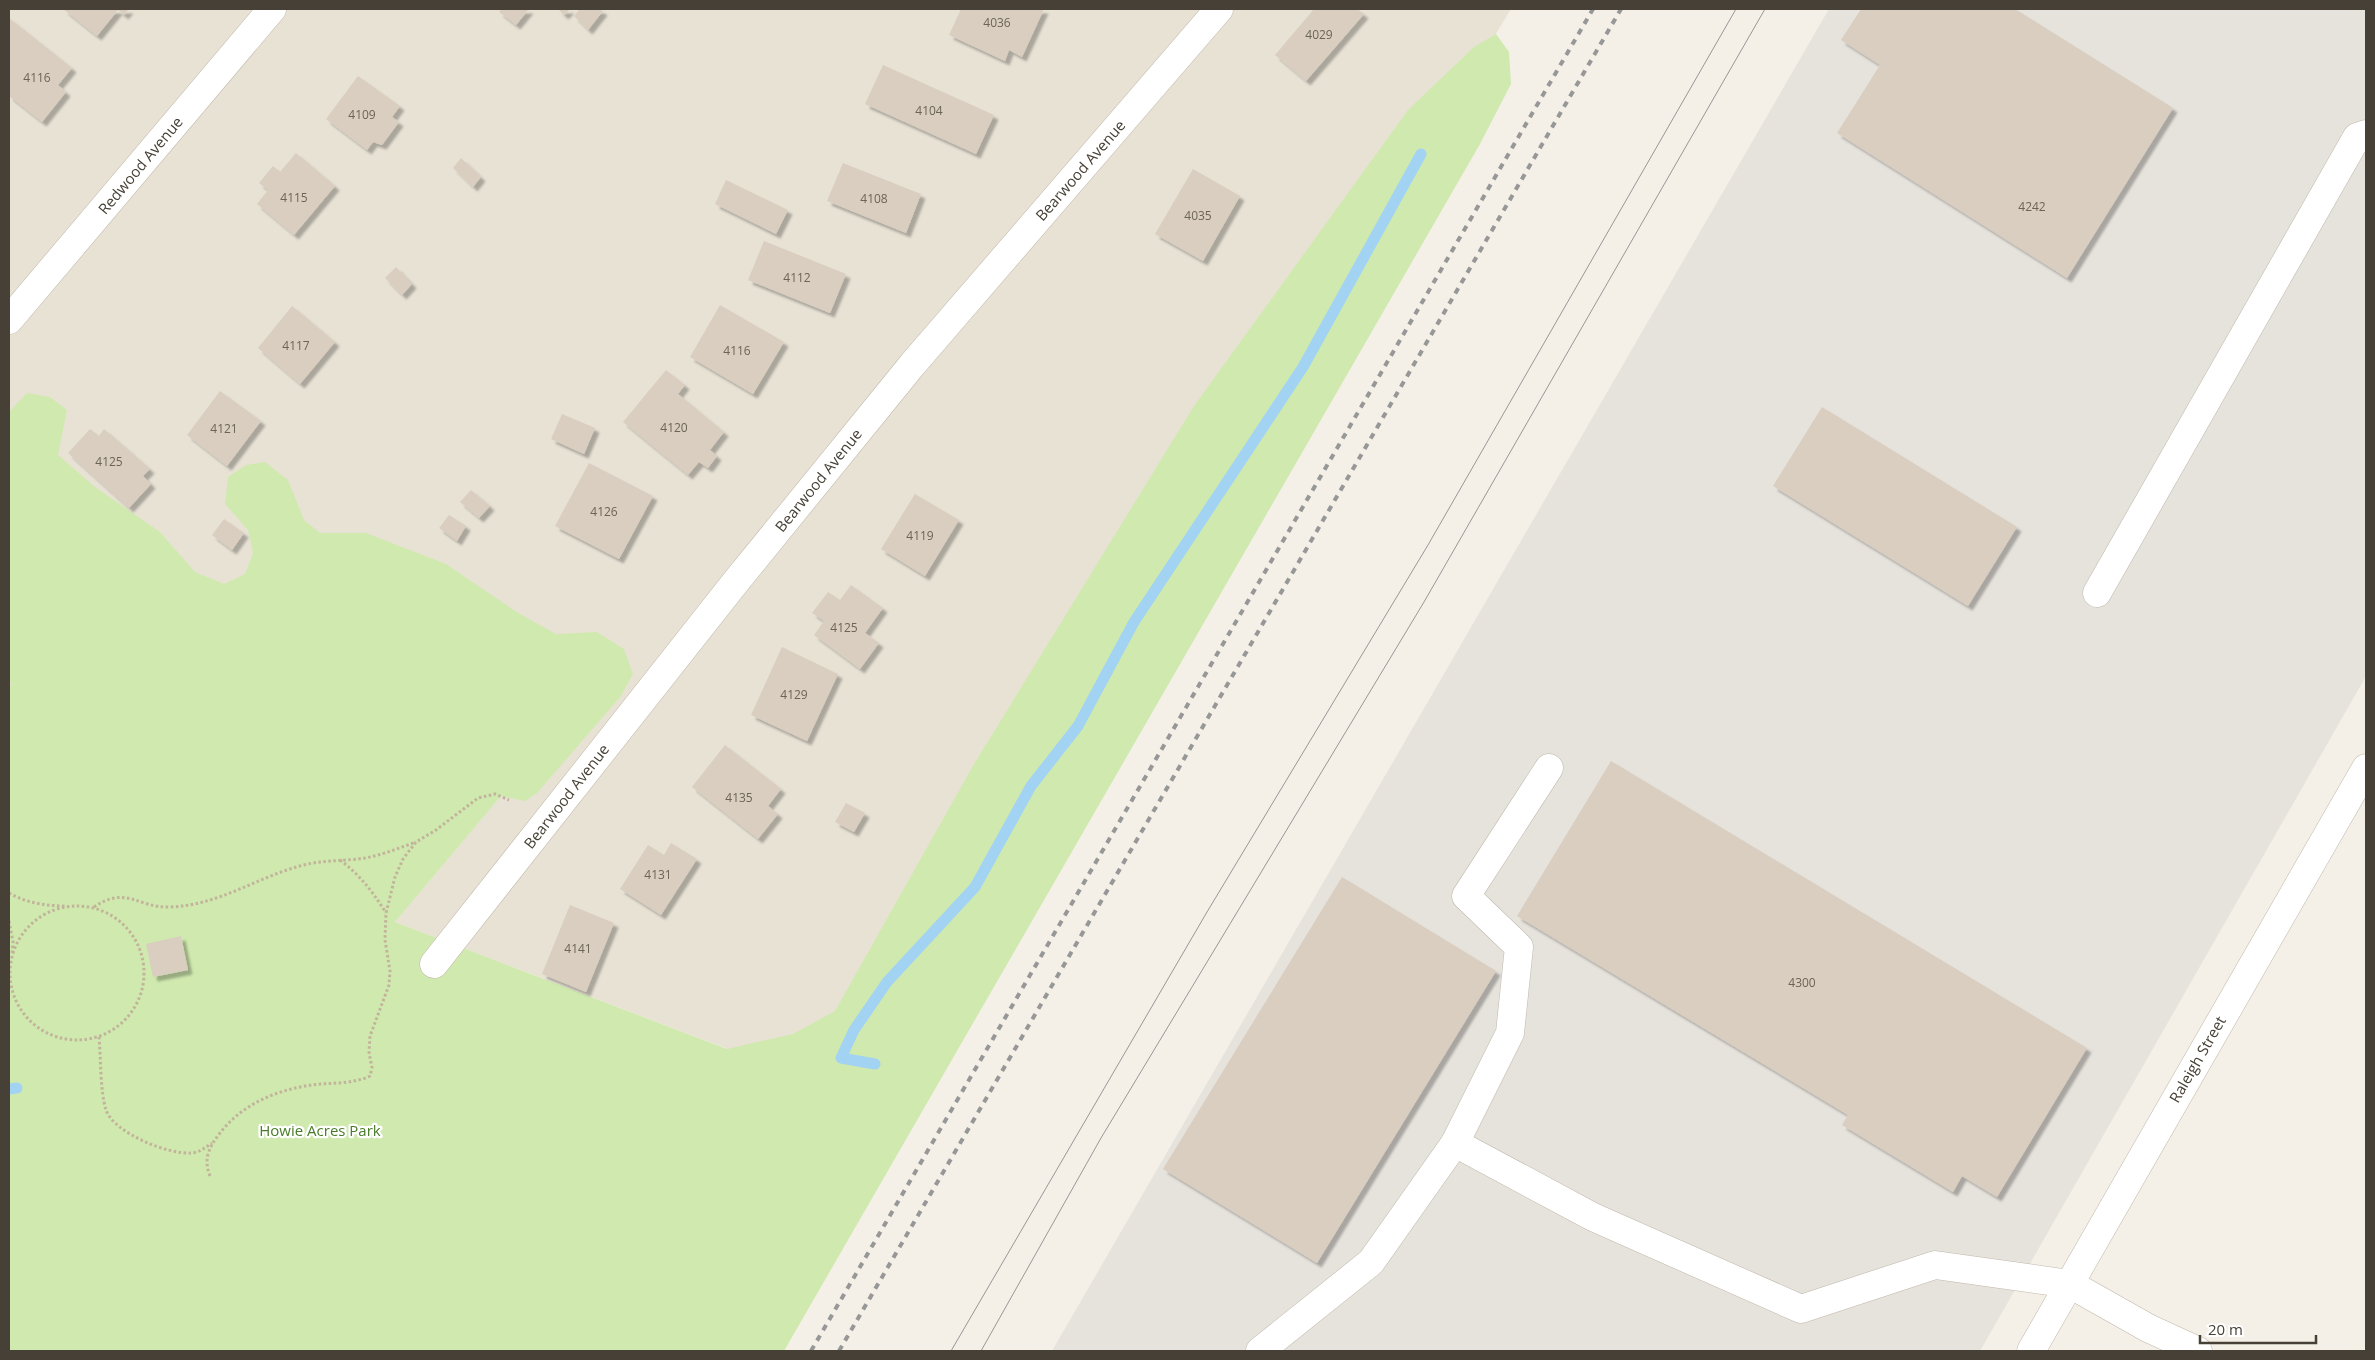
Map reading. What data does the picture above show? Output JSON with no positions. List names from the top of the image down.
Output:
{
  "streets": {
    "street": ["Redwood Avenue", "Bearwood Avenue", "Raleigh Street"]
  },
  "parks": ["Howie Acres Park"],
  "house_numbers": [
    "4036",
    "4029",
    "4116",
    "4104",
    "4109",
    "4115",
    "4108",
    "4242",
    "4035",
    "4112",
    "4117",
    "4116",
    "4120",
    "4121",
    "4125",
    "4126",
    "4119",
    "4125",
    "4129",
    "4135",
    "4131",
    "4141",
    "4300"
  ],
  "scale_bar": "20 m"
}
